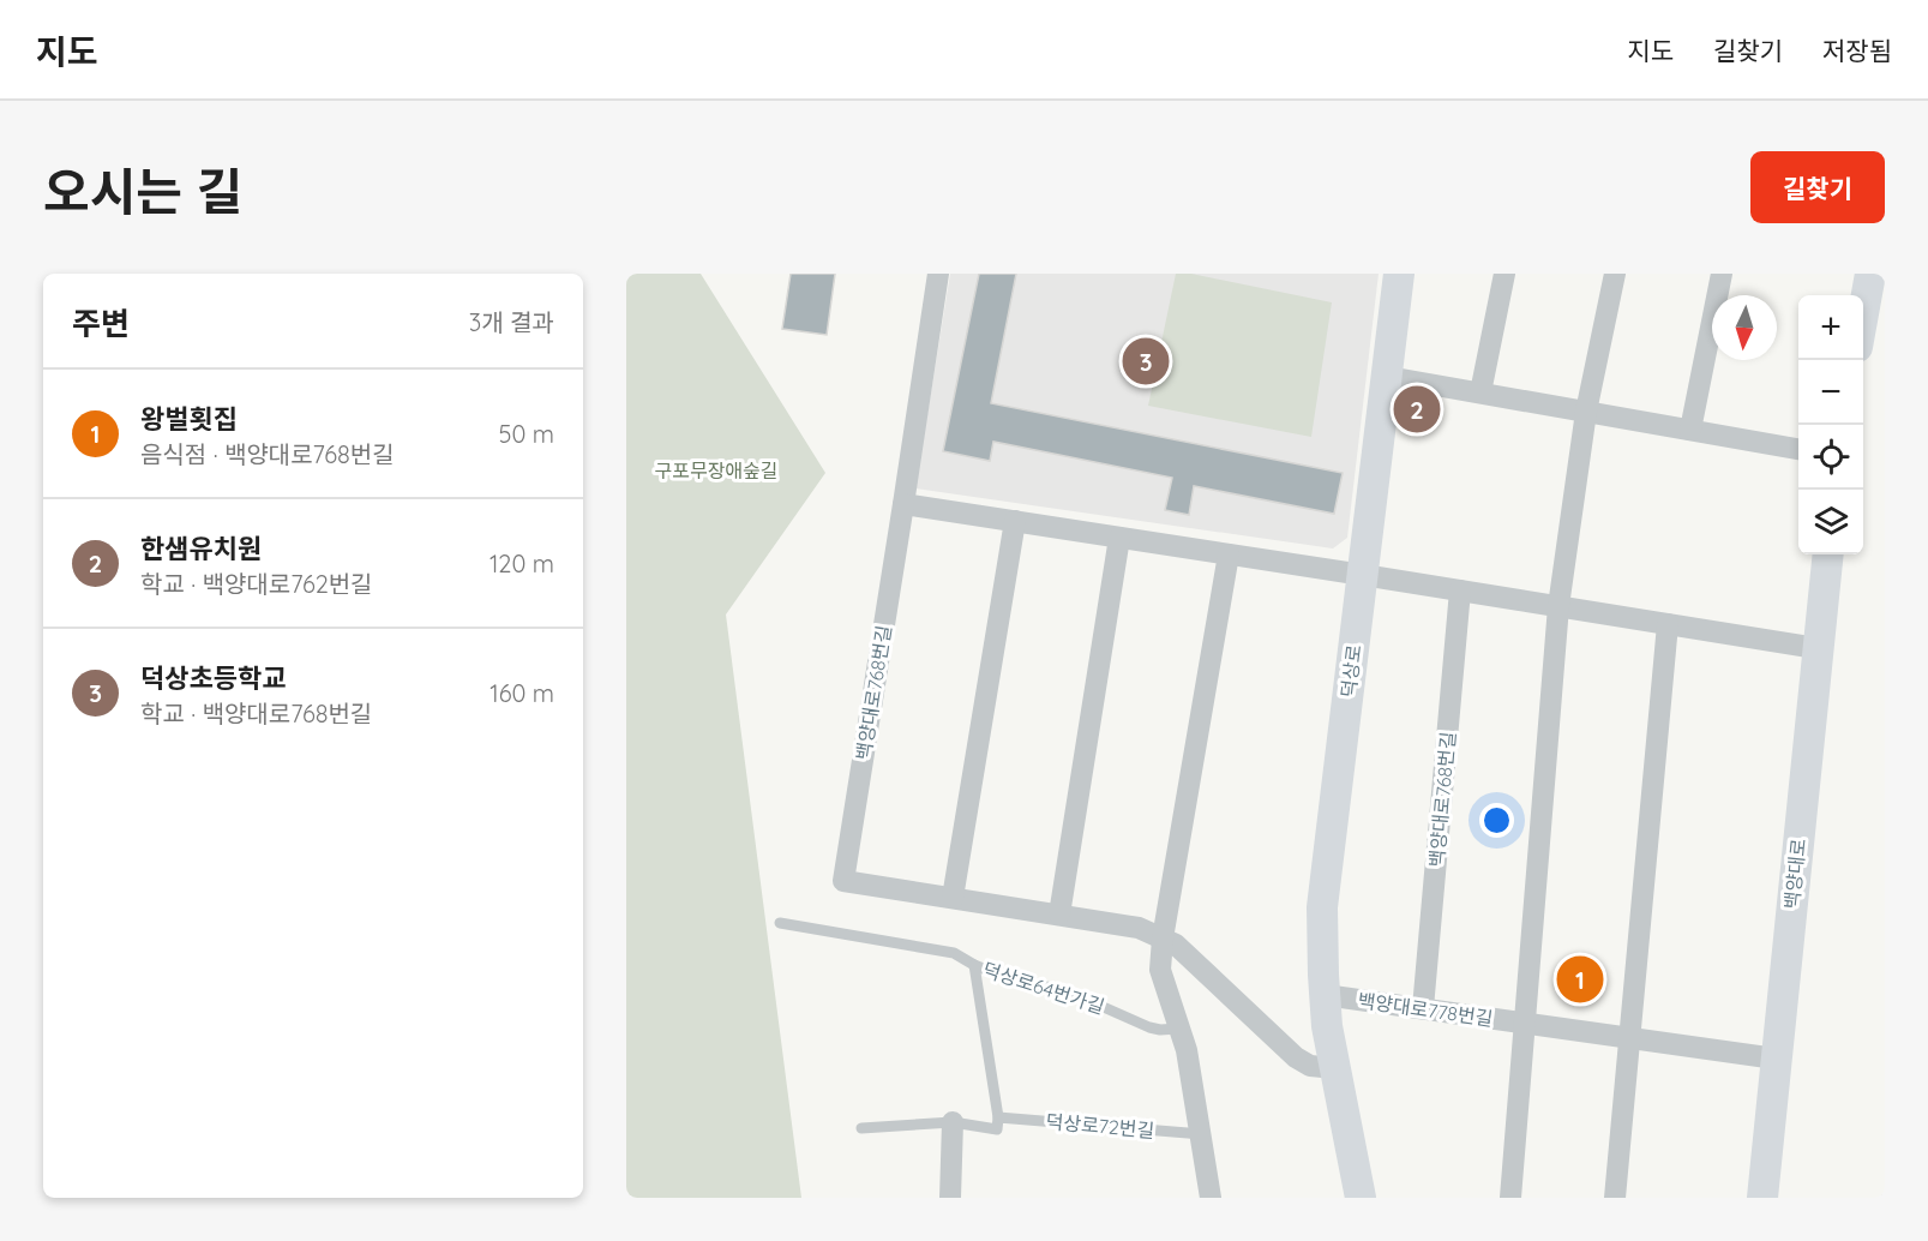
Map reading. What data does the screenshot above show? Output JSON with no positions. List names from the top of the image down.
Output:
{
  "streets": {
    "main road": ["덕상로", "백양대로"],
    "street": ["백양대로768번길", "백양대로778번길"],
    "lane": ["덕상로64번가길", "덕상로72번길"]
  },
  "crossings": [
    ["덕상로", "백양대로778번길"],
    ["백양대로768번길", "백양대로778번길"],
    ["백양대로", "백양대로778번길"]
  ],
  "parks": ["구포무장애숲길"],
  "north": "bottom",
  "page": {
    "header": "지도",
    "nav": ["지도", "길찾기", "저장됨"],
    "title": "오시는 길",
    "buttons": "길찾기",
    "heading": ["주변", "3개 결과"],
    "map_buttons": ["+", "−"],
    "pins": ["3", "2", "1"],
    "list": [
      {
        "mark": "1",
        "name": "왕벌횟집",
        "note": "음식점 · 백양대로768번길",
        "value": "50 m"
      },
      {
        "mark": "2",
        "name": "한샘유치원",
        "note": "학교 · 백양대로762번길",
        "value": "120 m"
      },
      {
        "mark": "3",
        "name": "덕상초등학교",
        "note": "학교 · 백양대로768번길",
        "value": "160 m"
      }
    ]
  }
}
